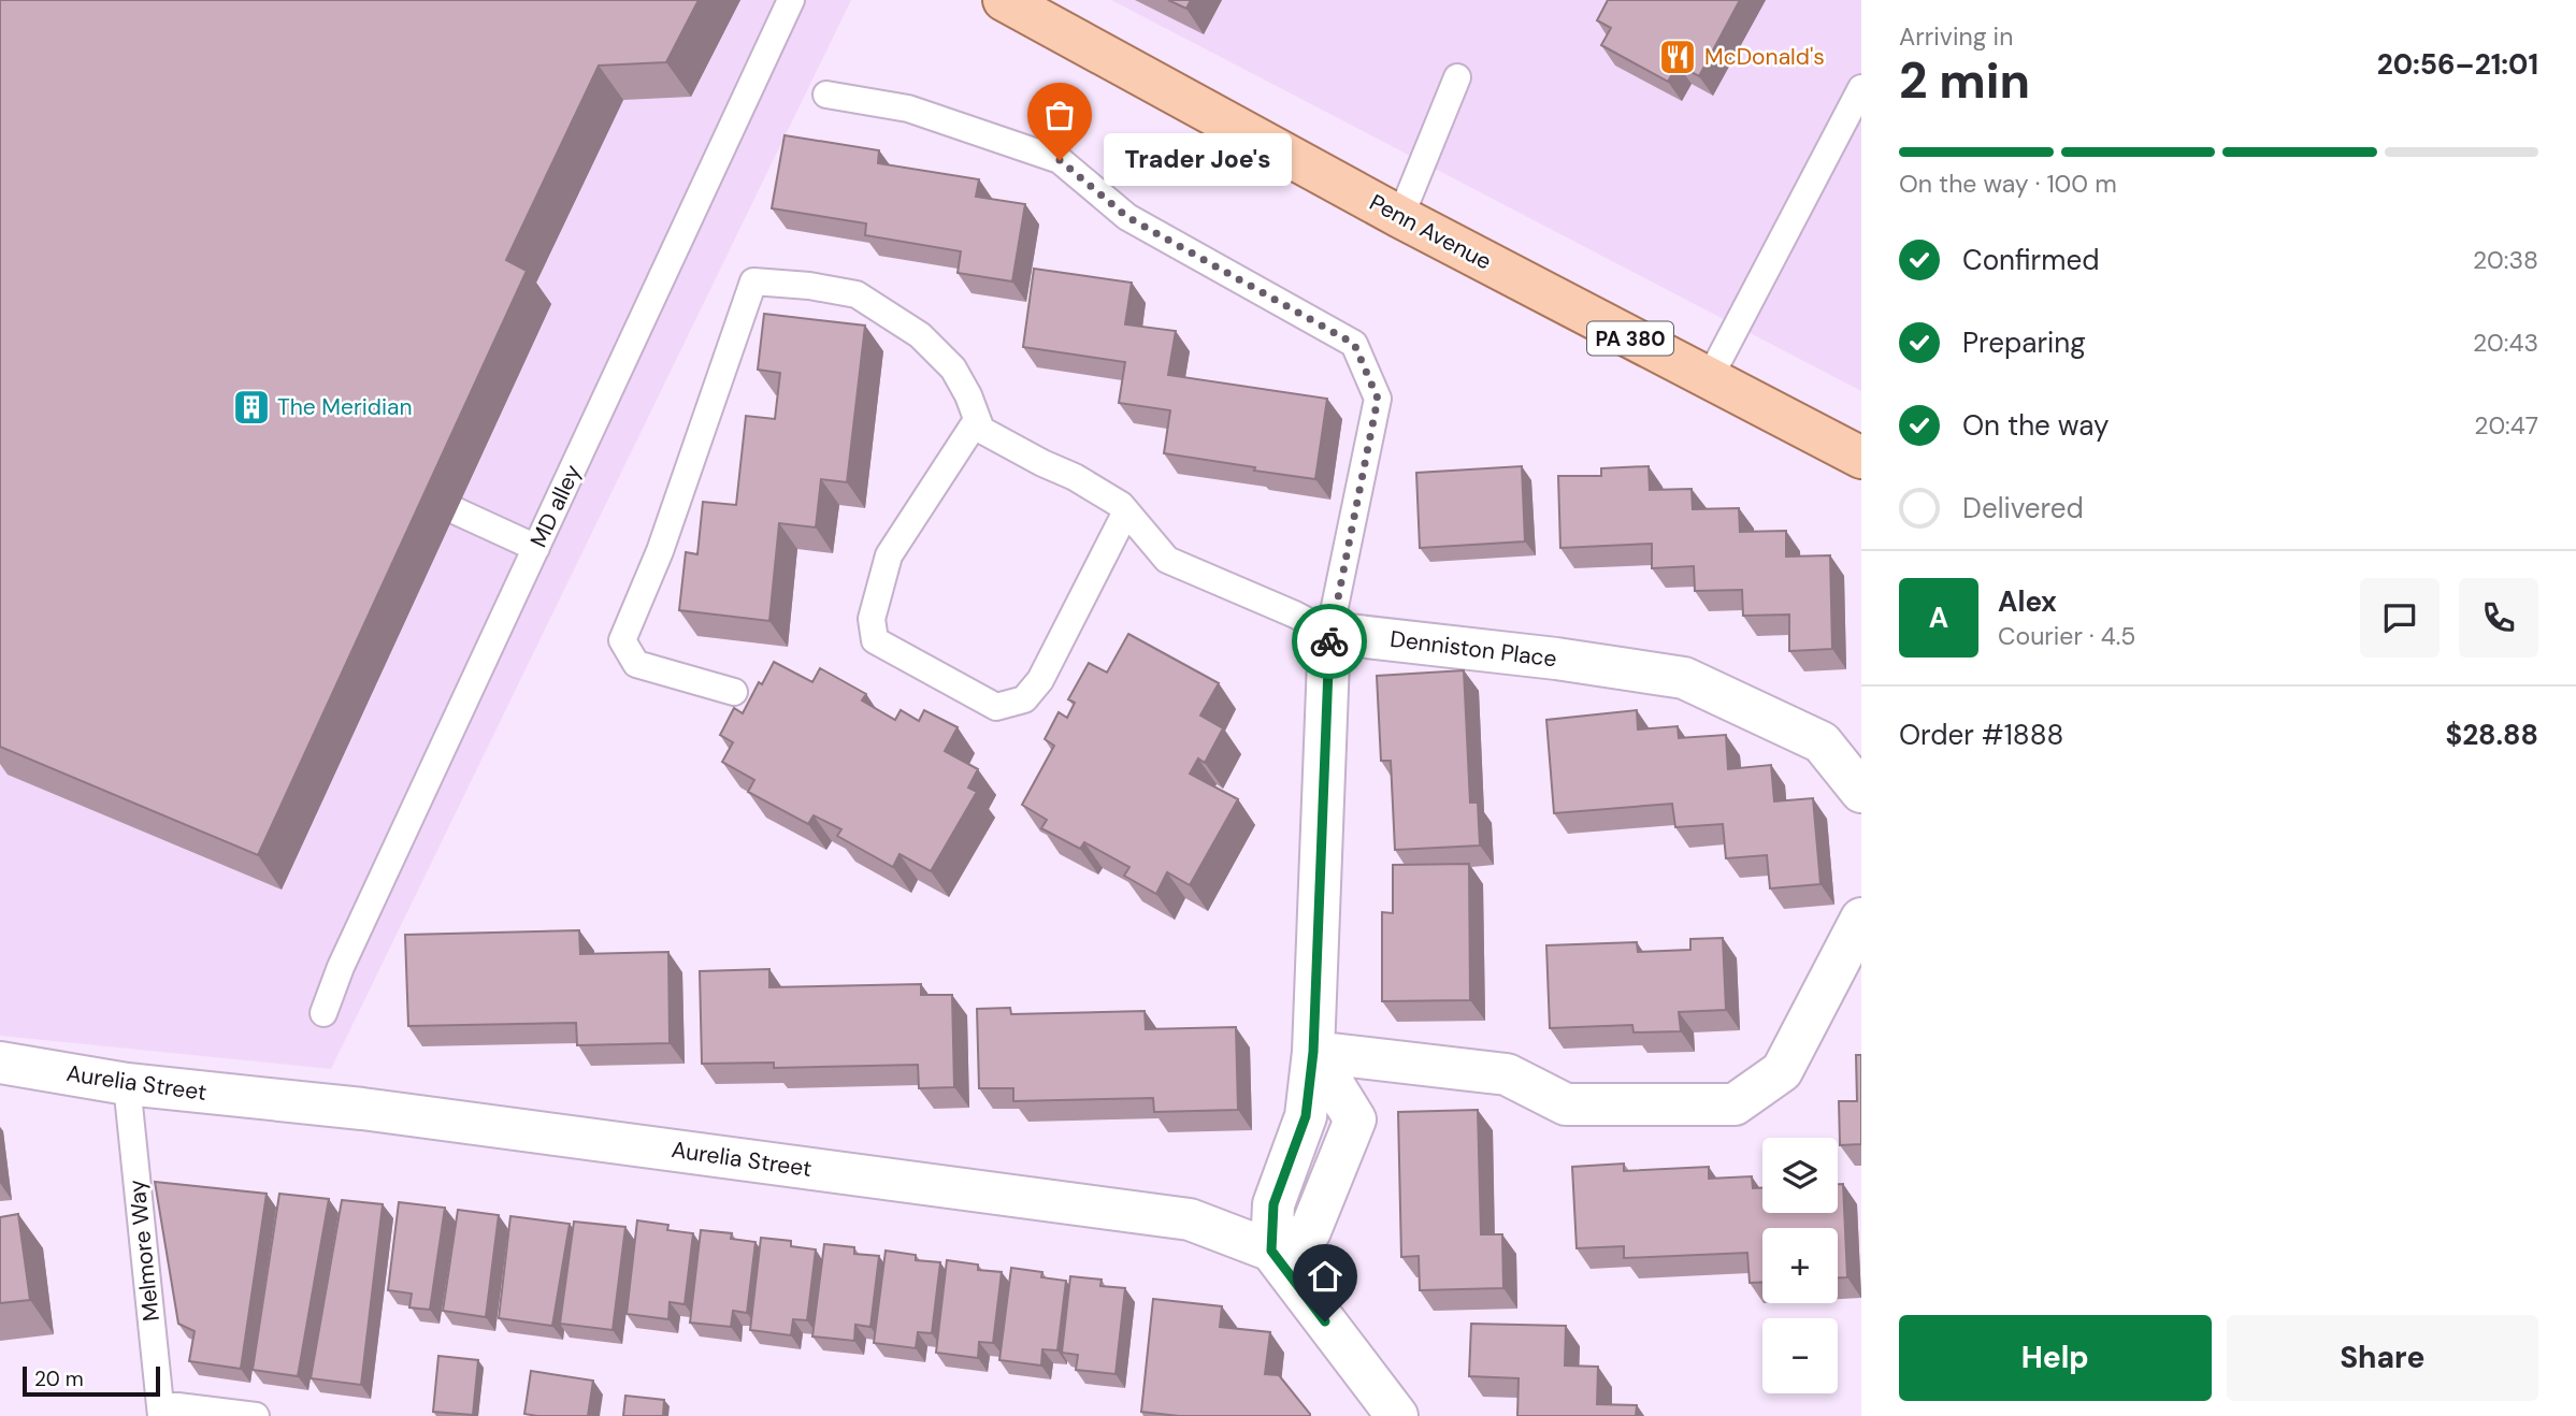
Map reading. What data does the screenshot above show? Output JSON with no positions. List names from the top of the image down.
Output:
{
  "streets": {
    "main road": ["Penn Avenue", "PA 380"],
    "street": ["Denniston Place", "Aurelia Street"],
    "lane": ["MD alley", "Melmore Way"]
  },
  "crossings": [
    ["Aurelia Street", "Melmore Way"]
  ],
  "places": {
    "restaurant": ["McDonald's"],
    "other": ["Trader Joe's"],
    "building": ["The Meridian"]
  },
  "scale_bar": "20 m",
  "page": {
    "heading": ["2 min", "Arriving in", "20:56–21:01"],
    "panel": [
      "Alex",
      "Courier · 4.5",
      "Order #1888",
      "$28.88"
    ],
    "bar": "On the way · 100 m",
    "bubble": "Trader Joe's",
    "list": [
      ["Confirmed", "20:38"],
      ["Preparing", "20:43"],
      ["On the way", "20:47"],
      "Delivered"
    ],
    "round": "A",
    "map_buttons": ["+", "−"],
    "buttons": ["Help", "Share"],
    "scale": "20 m"
  }
}
